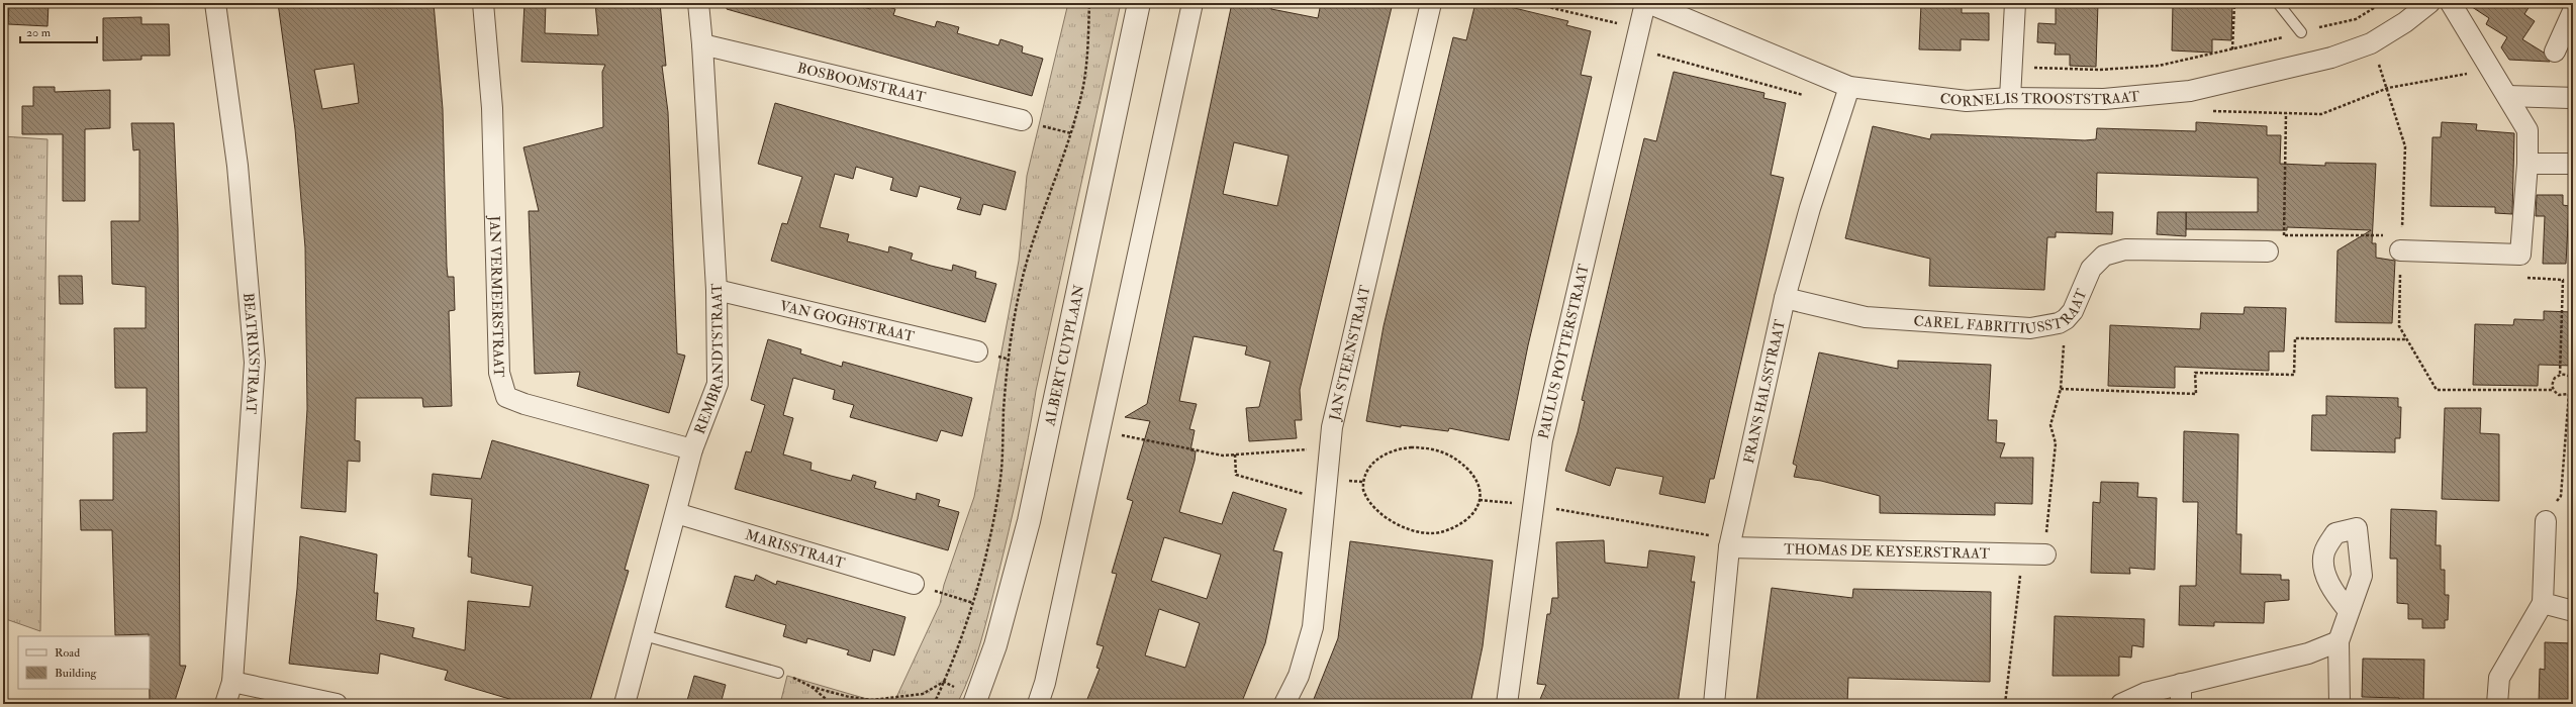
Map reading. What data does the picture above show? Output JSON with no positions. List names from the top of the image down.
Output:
{
  "streets": {
    "street": [
      "BOSBOOMSTRAAT",
      "CORNELIS TROOSTSTRAAT",
      "JAN VERMEERSTRAAT",
      "CAREL FABRITIUSSTRAAT",
      "VAN GOGHSTRAAT",
      "PAULUS POTTERSTRAAT",
      "JAN STEENSTRAAT",
      "BEATRIXSTRAAT",
      "ALBERT CUYPLAAN",
      "REMBRANDTSTRAAT",
      "FRANS HALSSTRAAT",
      "MARISSTRAAT",
      "THOMAS DE KEYSERSTRAAT"
    ]
  },
  "crossings": [
    ["BOSBOOMSTRAAT", "REMBRANDTSTRAAT"],
    ["CORNELIS TROOSTSTRAAT", "PAULUS POTTERSTRAAT"],
    ["CORNELIS TROOSTSTRAAT", "FRANS HALSSTRAAT"],
    ["JAN VERMEERSTRAAT", "REMBRANDTSTRAAT"],
    ["CAREL FABRITIUSSTRAAT", "FRANS HALSSTRAAT"],
    ["VAN GOGHSTRAAT", "REMBRANDTSTRAAT"],
    ["REMBRANDTSTRAAT", "MARISSTRAAT"],
    ["FRANS HALSSTRAAT", "THOMAS DE KEYSERSTRAAT"]
  ],
  "legend": ["Road", "Building"],
  "scale_bar": "20 m"
}
